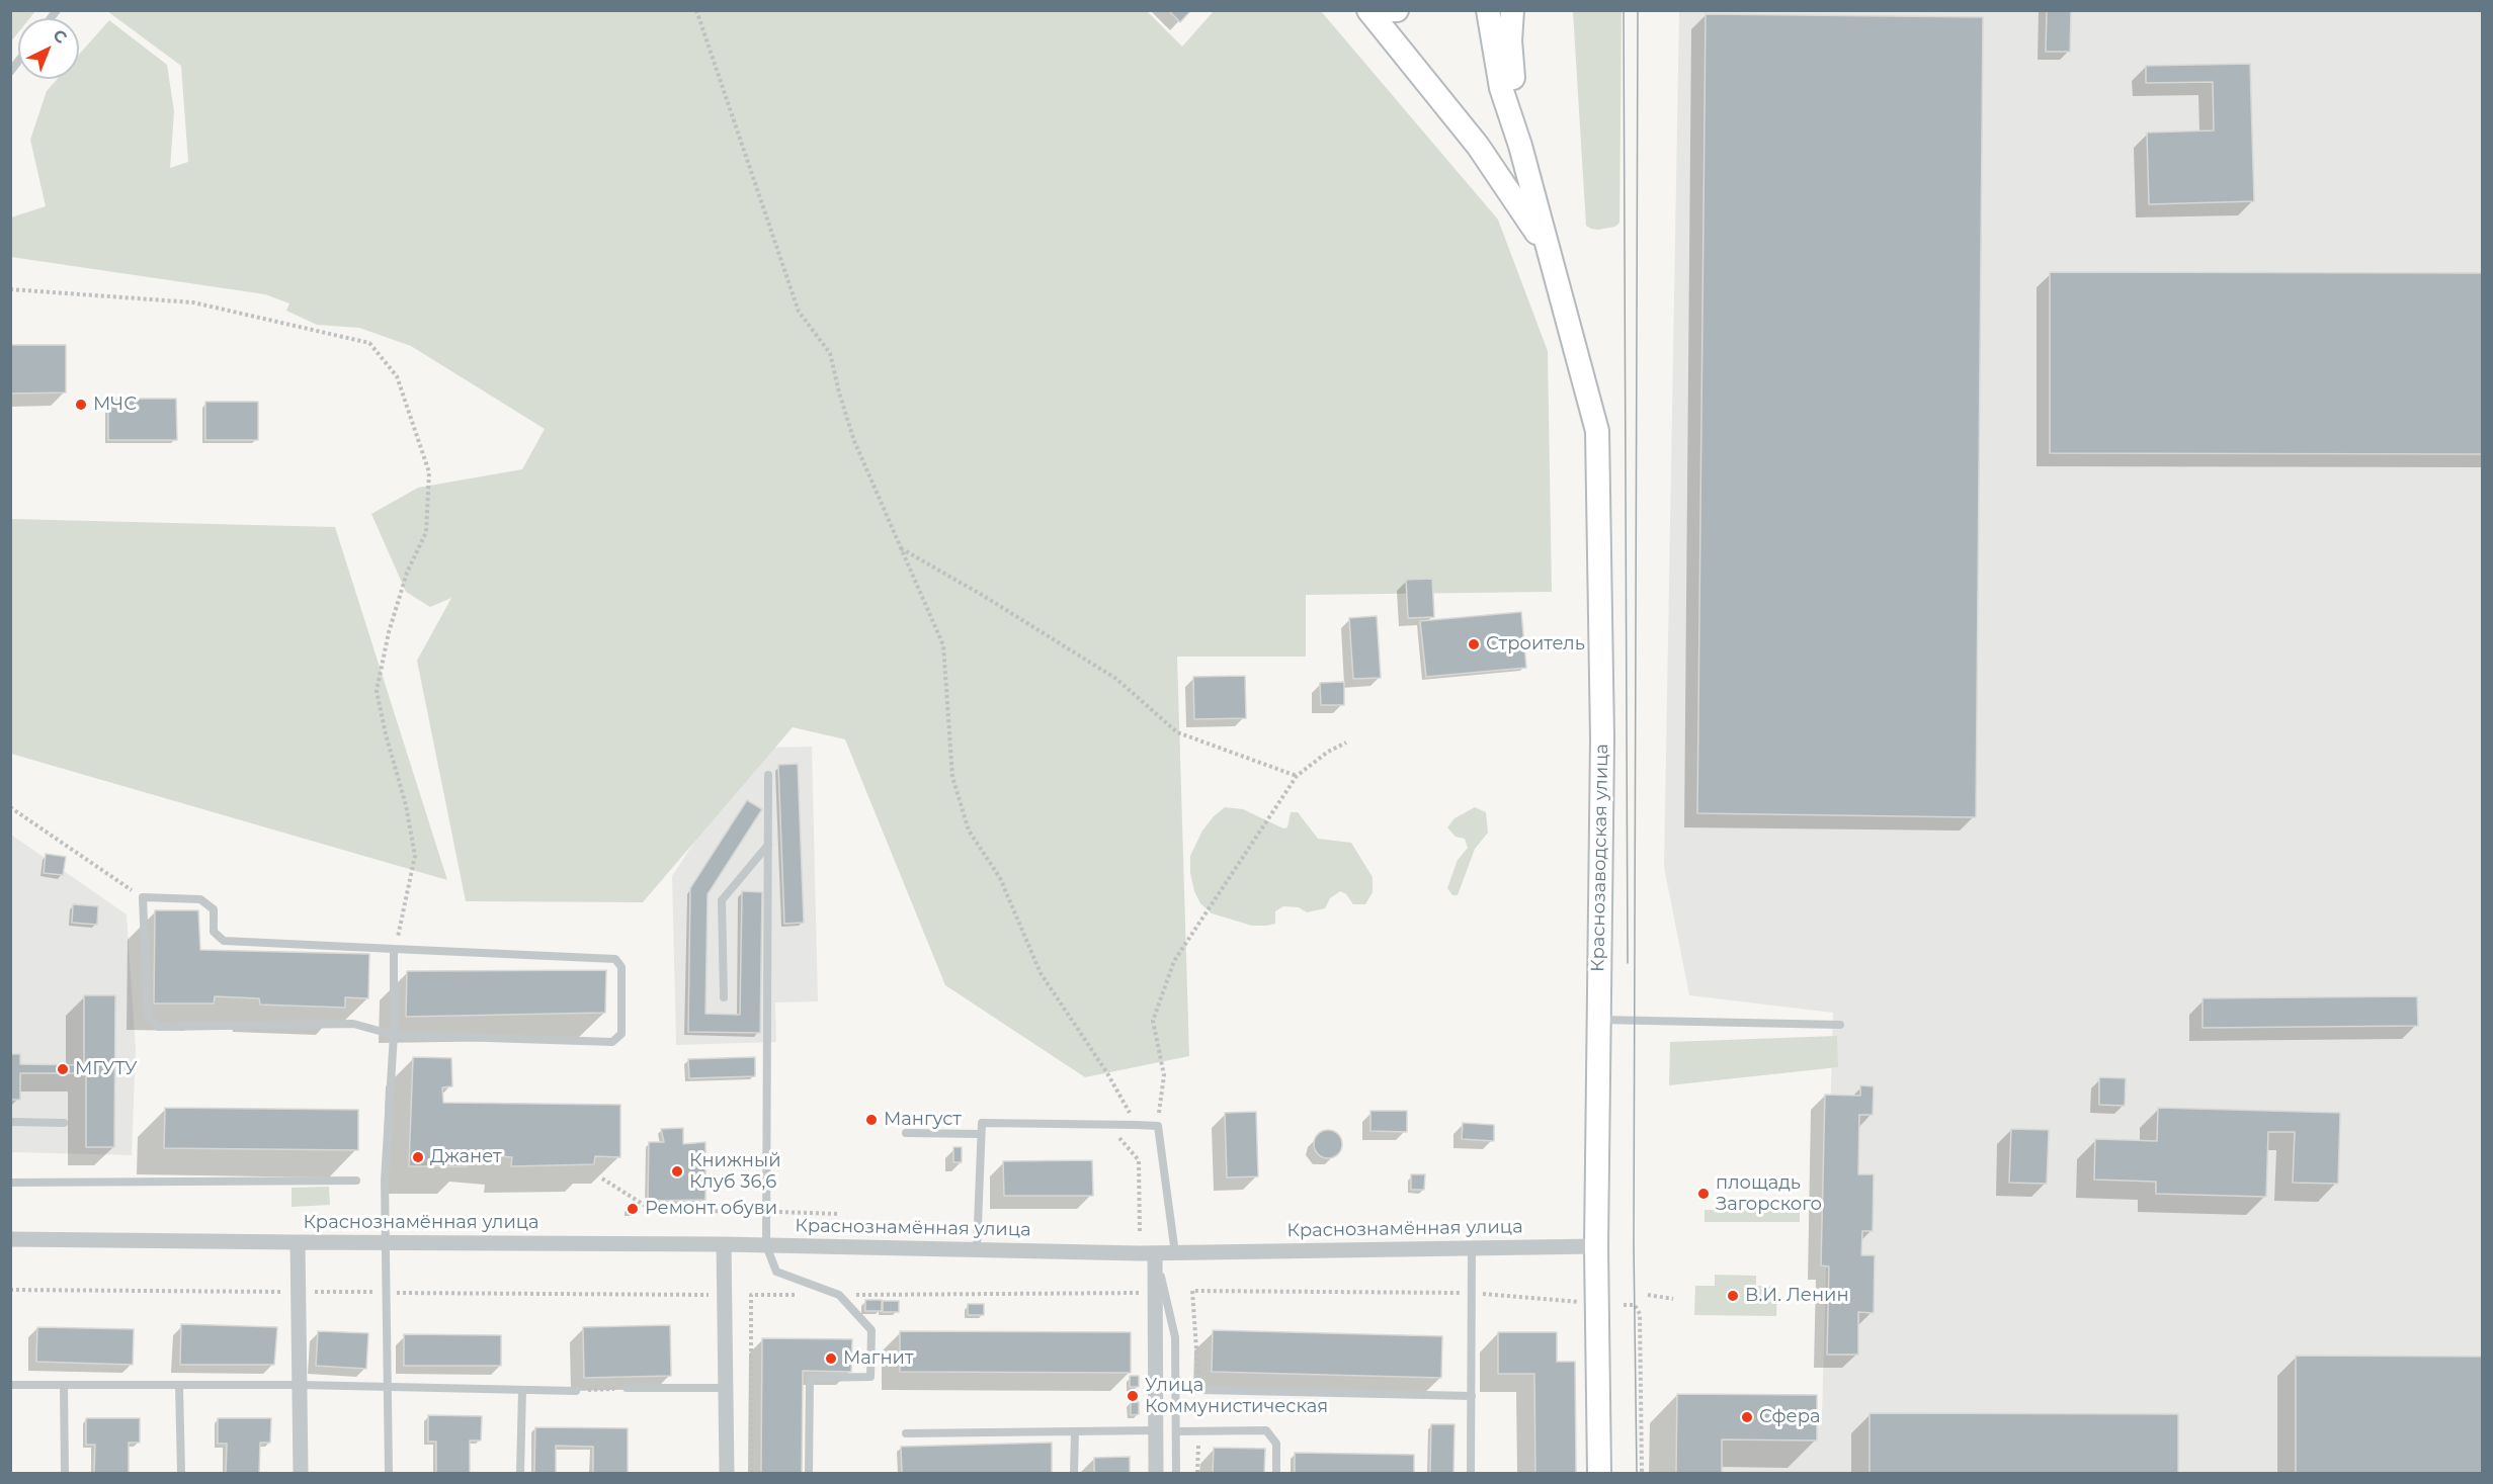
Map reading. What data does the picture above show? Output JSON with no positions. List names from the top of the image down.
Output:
{
  "streets": {
    "street": ["Краснозаводская улица", "Краснознамённая улица"]
  },
  "crossings": [
    ["Краснозаводская улица", "Краснознамённая улица"]
  ],
  "places": [
    "МЧС",
    "Строитель",
    "МГУТУ",
    "Мангуст",
    "Джанет",
    "Книжный Клуб 36,6",
    "площадь Загорского",
    "Ремонт обуви",
    "В.И. Ленин",
    "Магнит",
    "Улица Коммунистическая",
    "Сфера"
  ],
  "north": "top right"
}
